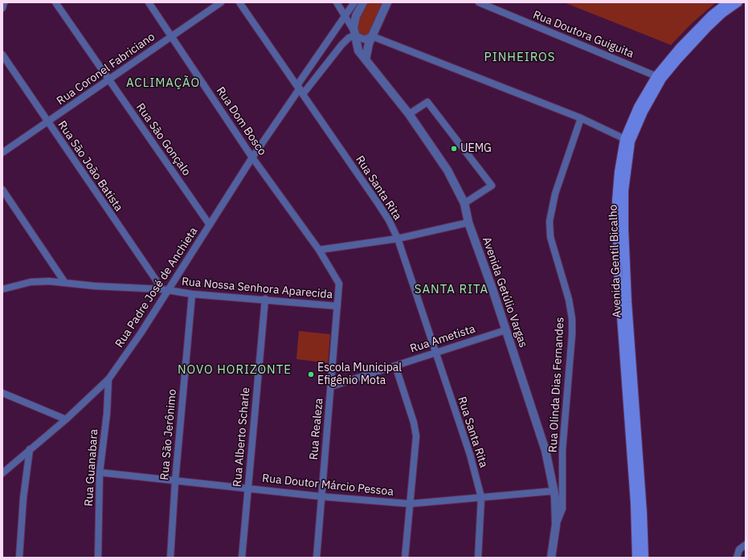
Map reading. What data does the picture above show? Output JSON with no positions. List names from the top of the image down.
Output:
{
  "streets": {
    "main road": ["Avenida Gentil Bicalho"],
    "street": [
      "Rua Doutora Guiguita",
      "Rua Coronel Fabriciano",
      "Rua Dom Bosco",
      "Rua São Gonçalo",
      "Rua São João Batista",
      "Rua Santa Rita",
      "Rua Padre José de Anchieta",
      "Rua Nossa Senhora Aparecida",
      "Avenida Getúlio Vargas",
      "Rua Ametista",
      "Rua Olinda Dias Fernandes",
      "Rua Realeza",
      "Rua São Jerônimo",
      "Rua Alberto Scharle",
      "Rua Guanabara",
      "Rua Doutor Márcio Pessoa"
    ]
  },
  "crossings": [
    ["Rua Doutora Guiguita", "Avenida Gentil Bicalho"],
    ["Rua Coronel Fabriciano", "Rua Dom Bosco"],
    ["Rua Coronel Fabriciano", "Rua São Gonçalo"],
    ["Rua Coronel Fabriciano", "Rua São João Batista"],
    ["Rua Dom Bosco", "Rua Padre José de Anchieta"],
    ["Rua Dom Bosco", "Rua Realeza"],
    ["Rua São Gonçalo", "Rua Padre José de Anchieta"],
    ["Rua São João Batista", "Rua Padre José de Anchieta"],
    ["Rua São João Batista", "Rua Nossa Senhora Aparecida"],
    ["Rua Santa Rita", "Rua Padre José de Anchieta"],
    ["Rua Santa Rita", "Rua Ametista"],
    ["Rua Santa Rita", "Rua Doutor Márcio Pessoa"],
    ["Rua Padre José de Anchieta", "Rua Nossa Senhora Aparecida"],
    ["Rua Padre José de Anchieta", "Avenida Getúlio Vargas"],
    ["Rua Padre José de Anchieta", "Rua Guanabara"],
    ["Rua Nossa Senhora Aparecida", "Rua Realeza"],
    ["Rua Nossa Senhora Aparecida", "Rua São Jerônimo"],
    ["Rua Nossa Senhora Aparecida", "Rua Alberto Scharle"],
    ["Avenida Getúlio Vargas", "Rua Ametista"],
    ["Avenida Getúlio Vargas", "Rua Olinda Dias Fernandes"],
    ["Avenida Getúlio Vargas", "Rua Doutor Márcio Pessoa"],
    ["Rua Ametista", "Rua Realeza"],
    ["Rua Olinda Dias Fernandes", "Rua Doutor Márcio Pessoa"],
    ["Rua Realeza", "Rua Doutor Márcio Pessoa"],
    ["Rua São Jerônimo", "Rua Doutor Márcio Pessoa"],
    ["Rua Alberto Scharle", "Rua Doutor Márcio Pessoa"],
    ["Rua Guanabara", "Rua Doutor Márcio Pessoa"]
  ],
  "districts": [
    "PINHEIROS",
    "ACLIMAÇÃO",
    "SANTA RITA",
    "NOVO HORIZONTE"
  ],
  "places": ["UEMG", "Escola Municipal Efigênio Mota"]
}
